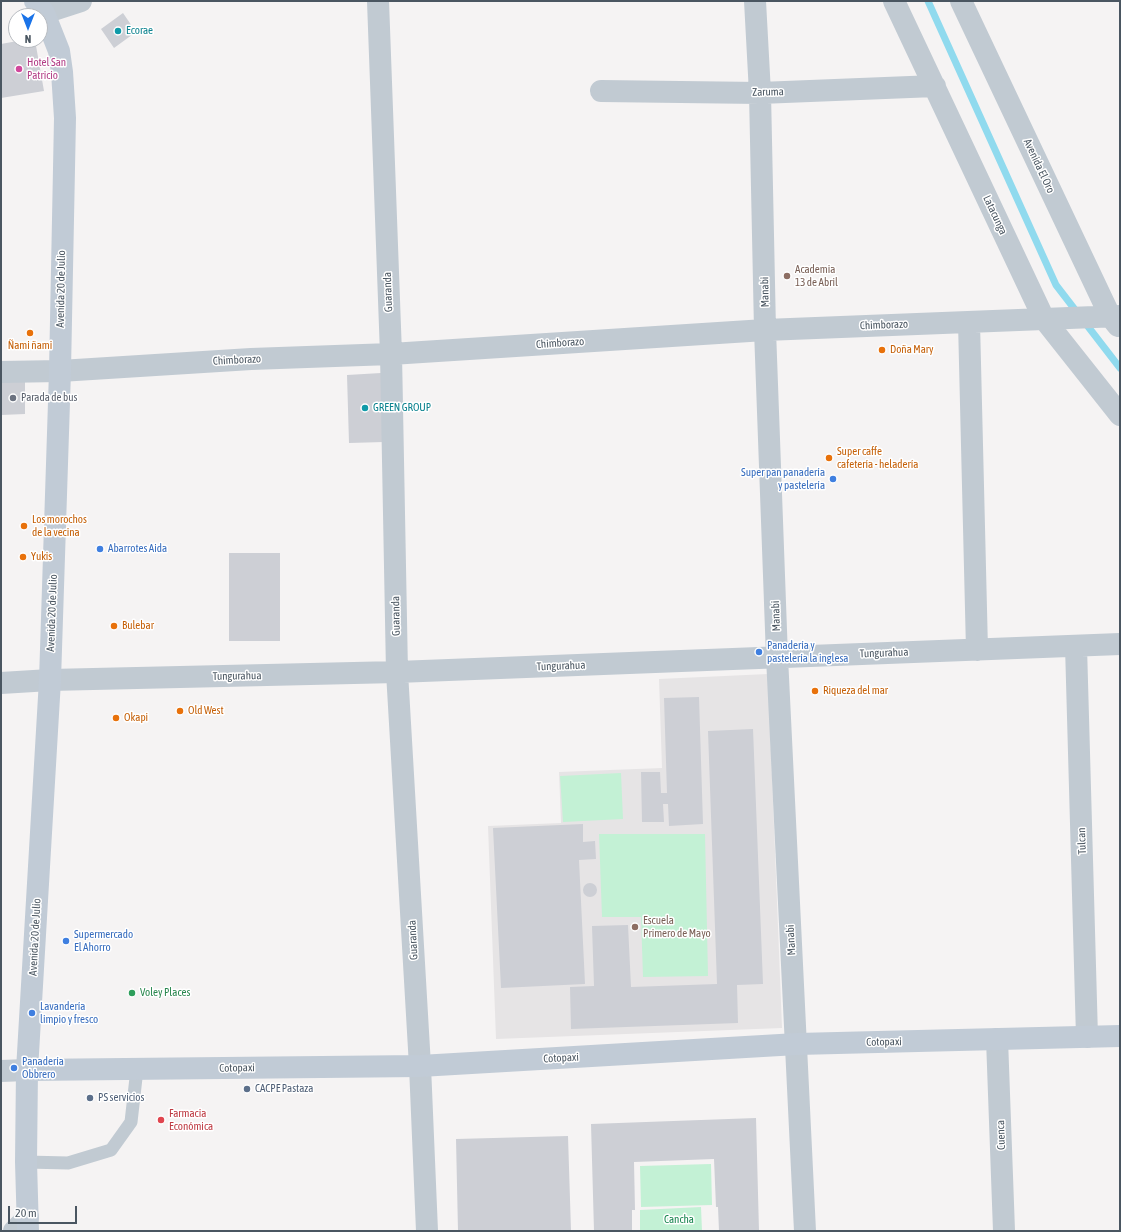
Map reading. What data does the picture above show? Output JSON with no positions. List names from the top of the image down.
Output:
{
  "streets": {
    "main road": ["Avenida 20 de Julio", "Cotopaxi"],
    "street": [
      "Zaruma",
      "Avenida El Oro",
      "Latacunga",
      "Guaranda",
      "Manabi",
      "Chimborazo",
      "Tungurahua",
      "Tulcan",
      "Cuenca"
    ]
  },
  "crossings": [
    ["Zaruma", "Latacunga"],
    ["Zaruma", "Manabi"],
    ["Avenida El Oro", "Chimborazo"],
    ["Latacunga", "Chimborazo"],
    ["Avenida 20 de Julio", "Chimborazo"],
    ["Avenida 20 de Julio", "Tungurahua"],
    ["Avenida 20 de Julio", "Cotopaxi"],
    ["Guaranda", "Chimborazo"],
    ["Guaranda", "Tungurahua"],
    ["Guaranda", "Cotopaxi"],
    ["Manabi", "Chimborazo"],
    ["Manabi", "Tungurahua"],
    ["Manabi", "Cotopaxi"],
    ["Tungurahua", "Tulcan"],
    ["Tulcan", "Cotopaxi"],
    ["Cotopaxi", "Cuenca"]
  ],
  "parks": ["Cancha"],
  "places": [
    "Ecorae",
    "Hotel San Patricio",
    "Academia 13 de Abril",
    "Ñami ñami",
    "Doña Mary",
    "Parada de bus",
    "GREEN GROUP",
    "Super caffe cafetería - heladería",
    "Super pan panadería y pastelería",
    "Los morochos de la vecina",
    "Abarrotes Aida",
    "Yukis",
    "Bulebar",
    "Panadería y pastelería la inglesa",
    "Riqueza del mar",
    "Old West",
    "Okapi",
    "Escuela Primero de Mayo",
    "Supermercado El Ahorro",
    "Voley Places",
    "Lavandería limpio y fresco",
    "Panadería Obbrero",
    "CACPE Pastaza",
    "PS servicios",
    "Farmacia Económica"
  ],
  "scale_bar": "20 m",
  "north": "bottom"
}
